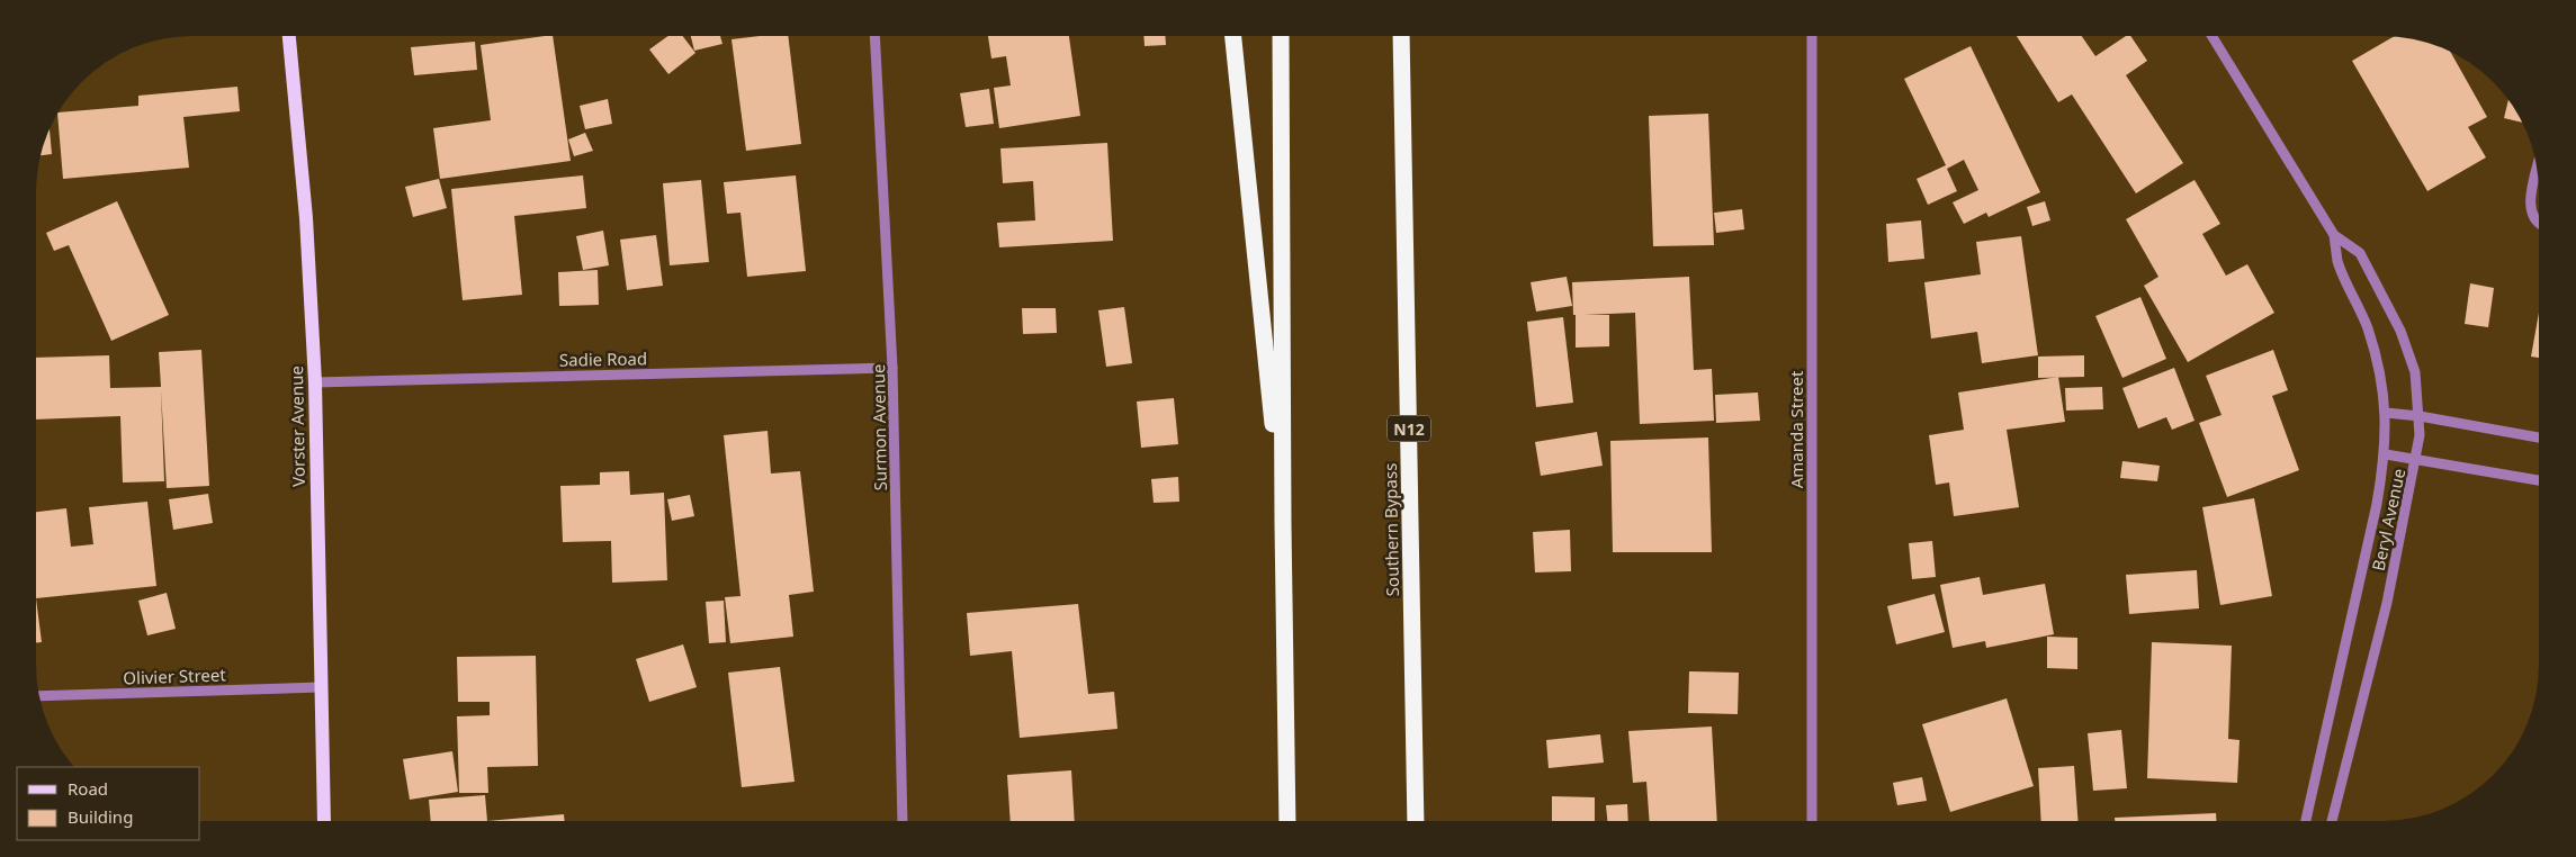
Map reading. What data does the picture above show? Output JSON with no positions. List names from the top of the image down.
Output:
{
  "streets": {
    "highway": ["N12", "Southern Bypass"],
    "main road": ["Vorster Avenue"],
    "street": [
      "Sadie Road",
      "Surmon Avenue",
      "Amanda Street",
      "Beryl Avenue",
      "Olivier Street"
    ]
  },
  "crossings": [
    ["Sadie Road", "Vorster Avenue"],
    ["Sadie Road", "Surmon Avenue"],
    ["Vorster Avenue", "Olivier Street"]
  ],
  "legend": ["Road", "Building"]
}
